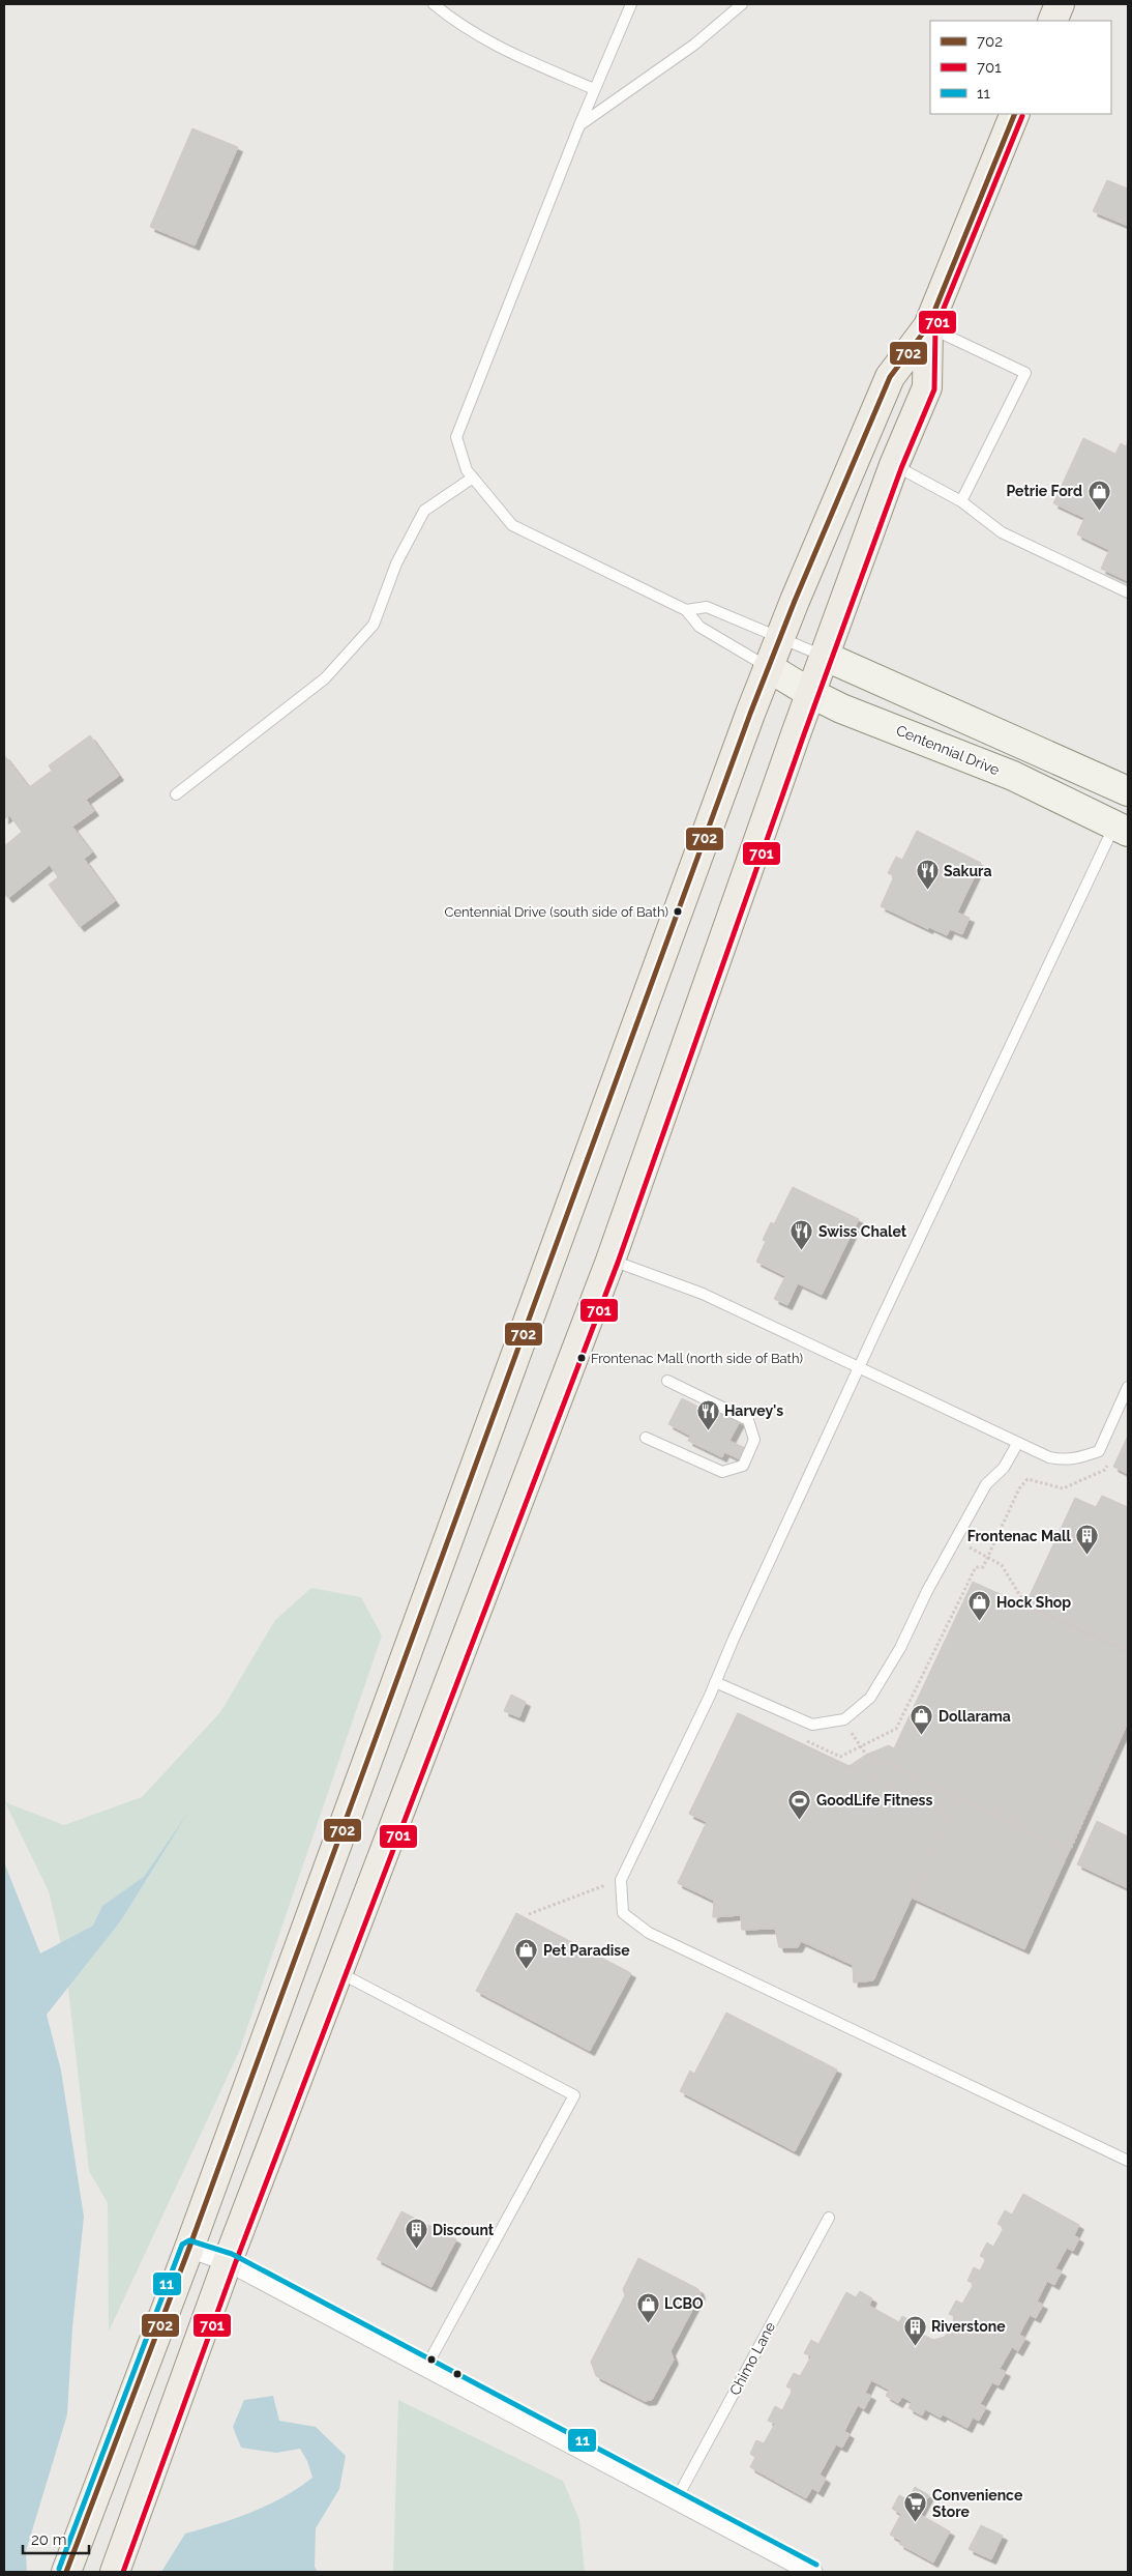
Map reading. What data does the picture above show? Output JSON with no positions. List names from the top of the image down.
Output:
{
  "streets": {
    "main road": ["Centennial Drive"],
    "lane": ["Chimo Lane"]
  },
  "places": {
    "shop": [
      "Petrie Ford",
      "Hock Shop",
      "Dollarama",
      "Pet Paradise",
      "LCBO"
    ],
    "restaurant": ["Sakura", "Swiss Chalet", "Harvey's"],
    "other": ["Centennial Drive (south side of Bath)", "Frontenac Mall (north side of Bath)"],
    "building": ["Frontenac Mall", "Discount", "Riverstone"],
    "sports": ["GoodLife Fitness"],
    "supermarket": ["Convenience Store"]
  },
  "lines": ["transit line 702", "transit line 701", "transit line 11"],
  "legend": ["702", "701", "11"],
  "scale_bar": "20 m"
}
